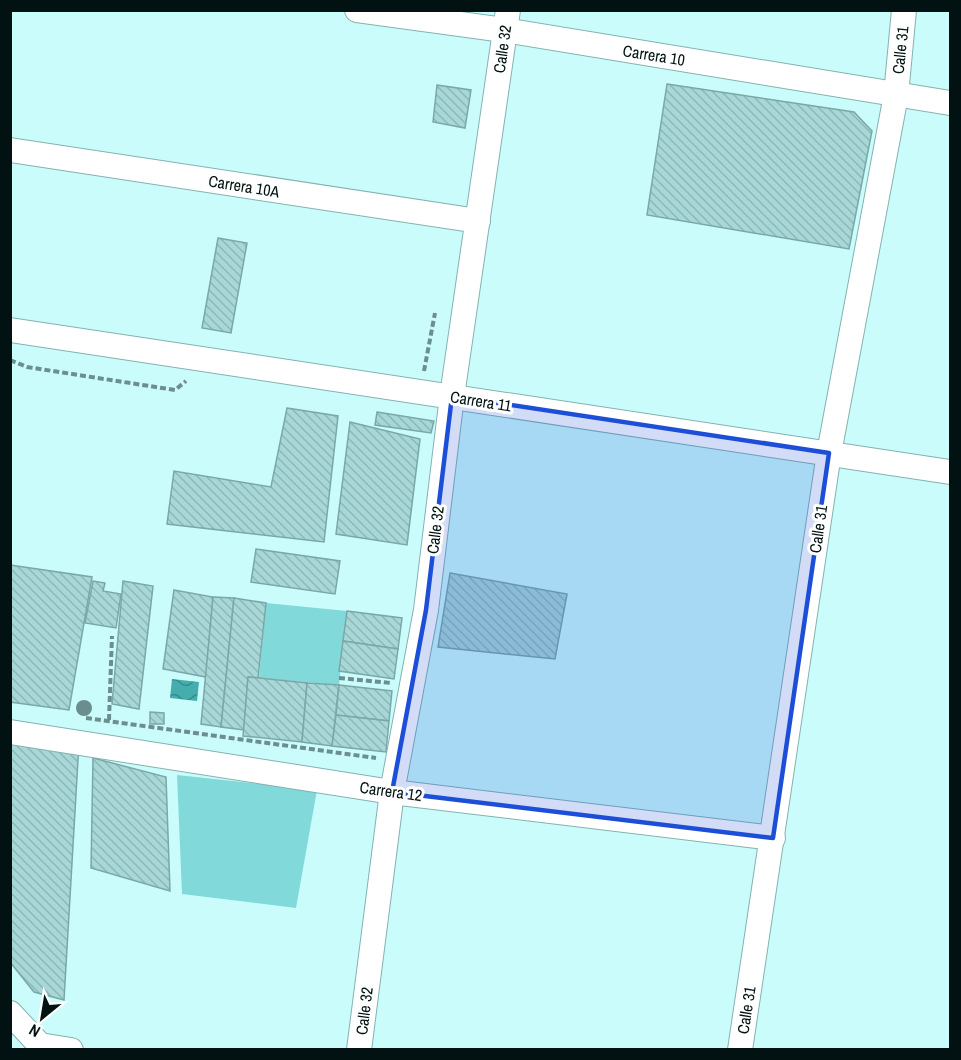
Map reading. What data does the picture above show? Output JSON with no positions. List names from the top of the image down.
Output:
{
  "streets": {
    "street": [
      "Calle 32",
      "Calle 31",
      "Carrera 10",
      "Carrera 10A",
      "Carrera 11",
      "Carrera 12"
    ]
  },
  "crossings": [
    ["Calle 32", "Carrera 10"],
    ["Calle 32", "Carrera 10A"],
    ["Calle 32", "Carrera 11"],
    ["Calle 32", "Carrera 12"],
    ["Calle 31", "Carrera 10"],
    ["Calle 31", "Carrera 11"],
    ["Calle 31", "Carrera 12"]
  ],
  "north": "bottom left"
}
